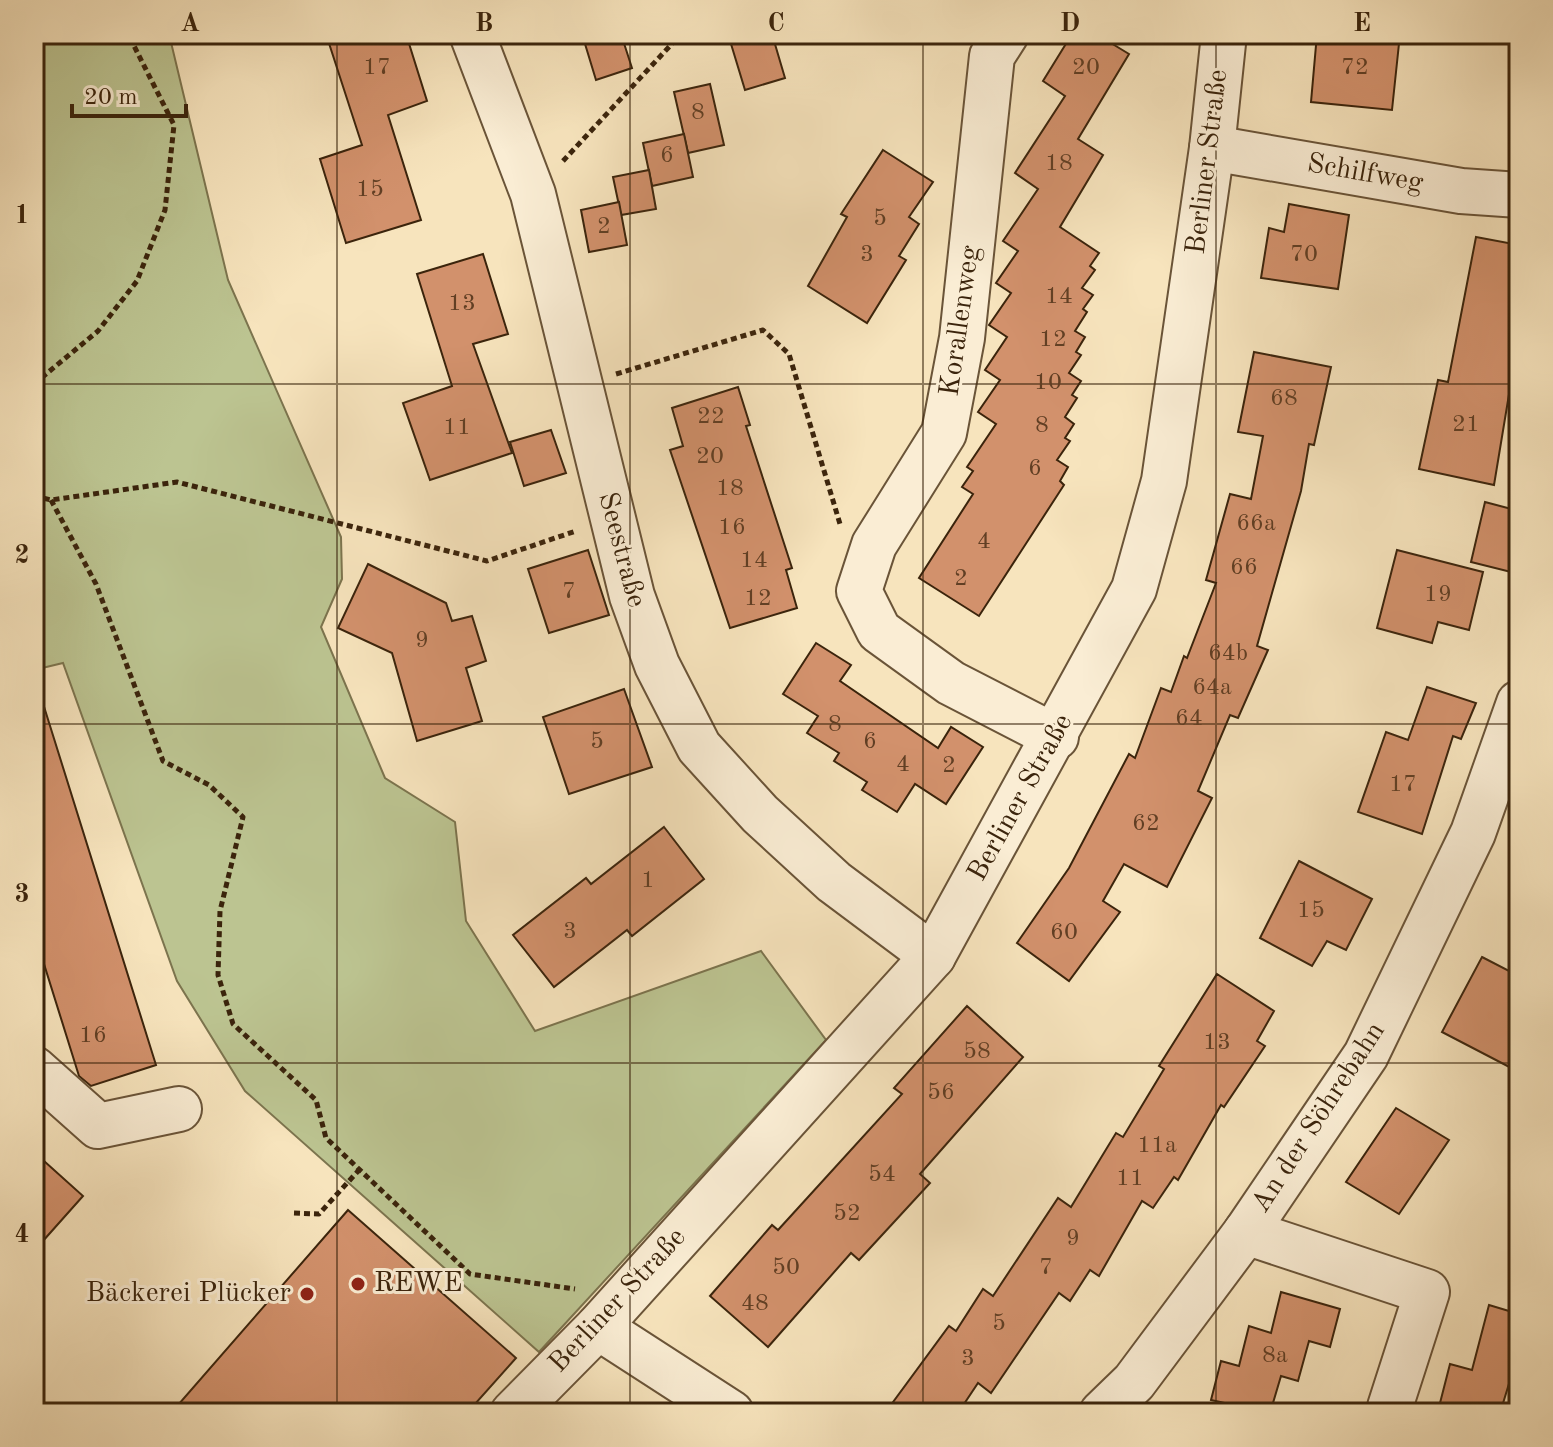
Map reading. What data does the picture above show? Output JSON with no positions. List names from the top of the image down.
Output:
{
  "streets": {
    "street": [
      "Berliner Straße",
      "Schilfweg",
      "Korallenweg",
      "Seestraße",
      "An der Söhrebahn"
    ]
  },
  "crossings": [
    ["Berliner Straße", "Schilfweg"],
    ["Berliner Straße", "Korallenweg"],
    ["Berliner Straße", "Seestraße"]
  ],
  "places": ["REWE", "Bäckerei Plücker"],
  "house_numbers": [
    "17",
    "20",
    "72",
    "8",
    "6",
    "18",
    "15",
    "5",
    "2",
    "3",
    "70",
    "14",
    "13",
    "12",
    "10",
    "68",
    "22",
    "21",
    "8",
    "11",
    "20",
    "6",
    "18",
    "66a",
    "16",
    "4",
    "14",
    "66",
    "2",
    "7",
    "19",
    "12",
    "9",
    "64b",
    "64a",
    "64",
    "8",
    "5",
    "6",
    "4",
    "2",
    "17",
    "62",
    "1",
    "15",
    "3",
    "60",
    "16",
    "13",
    "58",
    "56",
    "11a",
    "54",
    "11",
    "52",
    "9",
    "50",
    "7",
    "48",
    "5",
    "8a",
    "3"
  ],
  "scale_bar": "20 m",
  "grid": {
    "columns": [
      "A",
      "B",
      "C",
      "D",
      "E"
    ],
    "rows": [
      "1",
      "2",
      "3",
      "4"
    ]
  }
}
